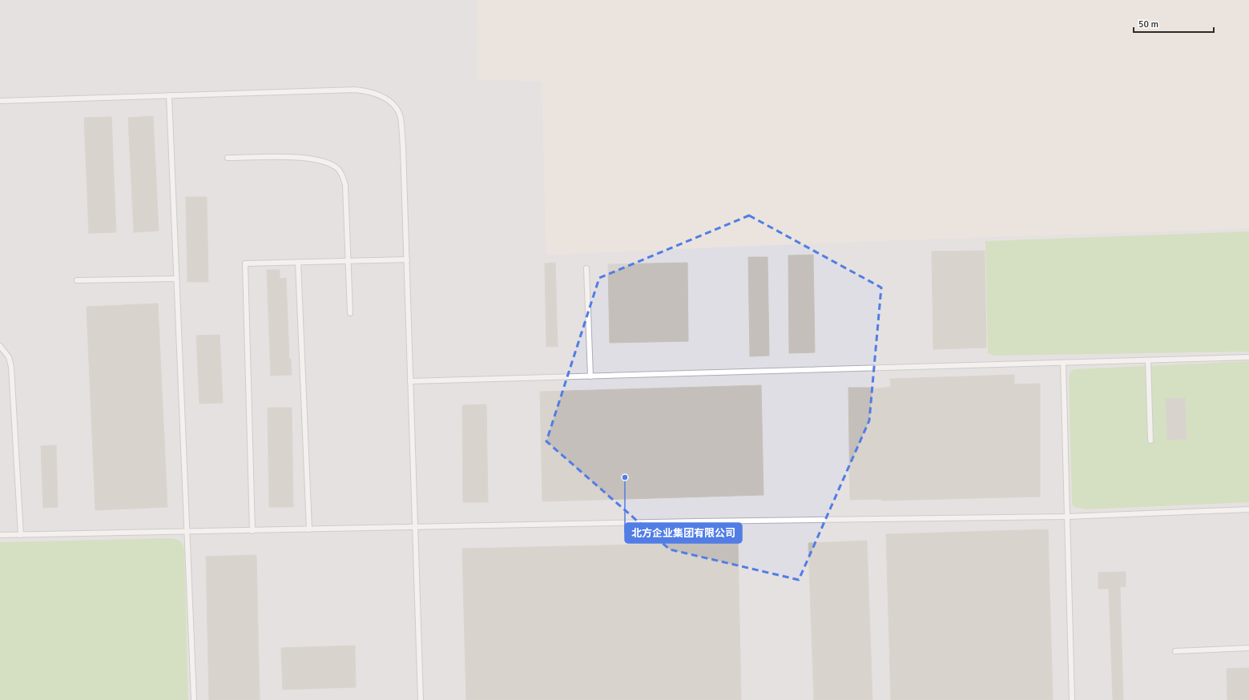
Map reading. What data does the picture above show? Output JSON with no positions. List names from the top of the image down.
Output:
{
  "places": ["北方企业集团有限公司"],
  "scale_bar": "50 m"
}
